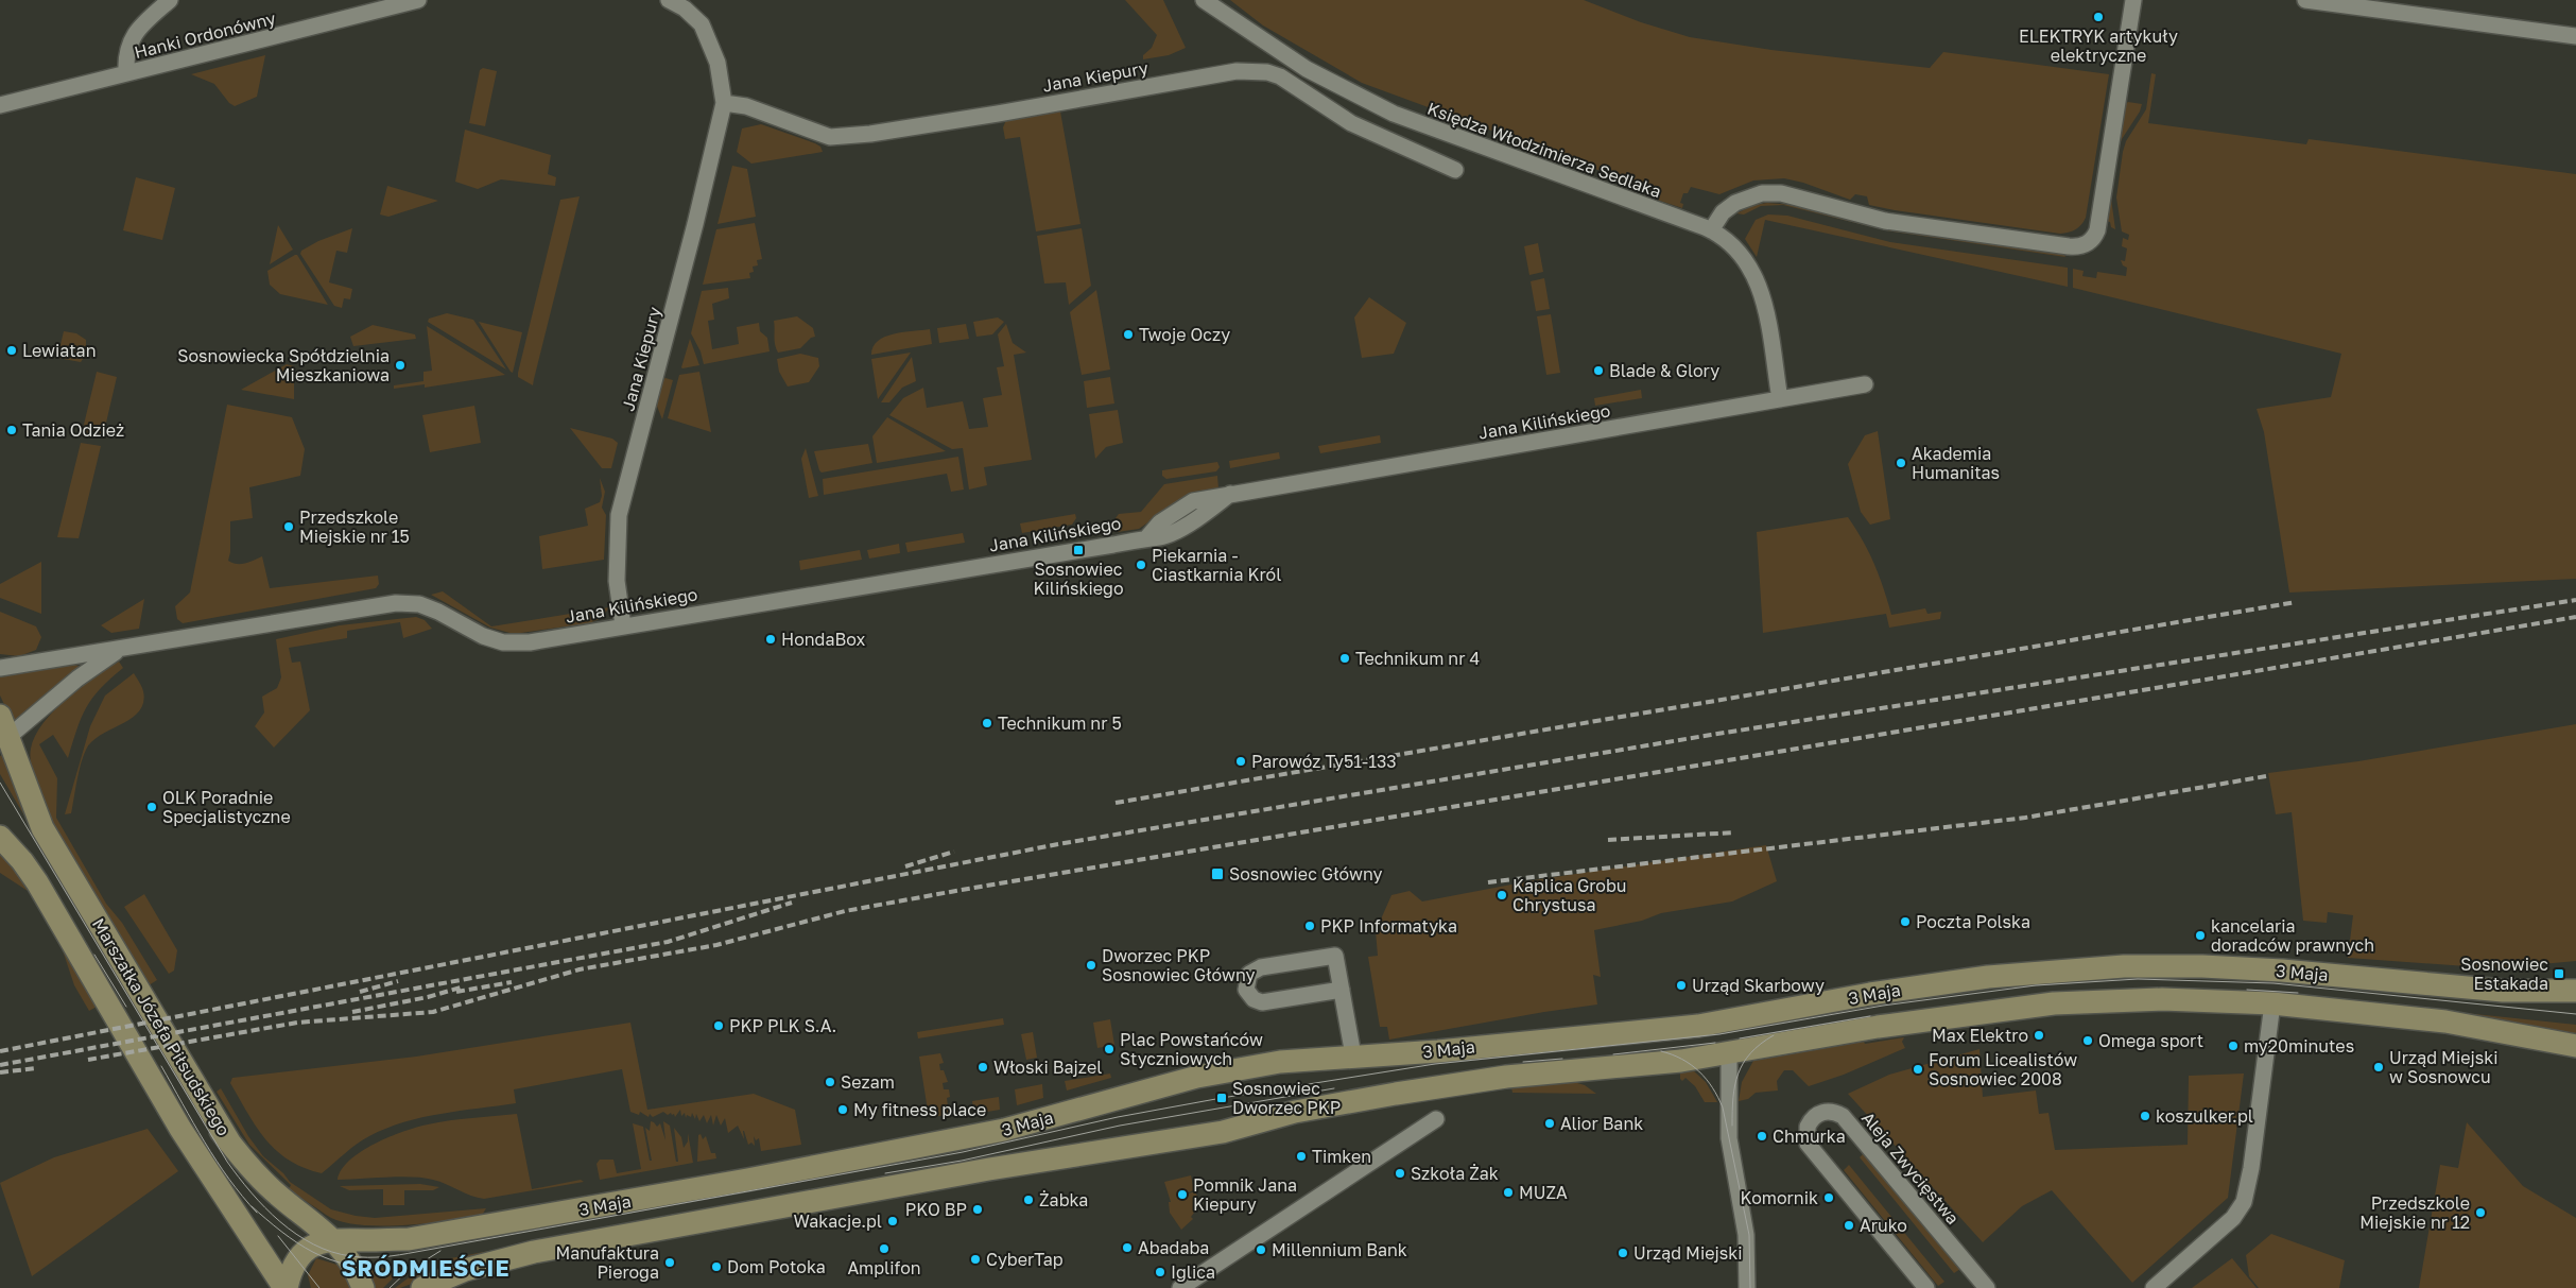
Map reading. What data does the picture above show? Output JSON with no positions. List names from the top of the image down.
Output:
{
  "streets": {
    "main road": ["3 Maja", "Marszałka Józefa Piłsudskiego"],
    "street": [
      "Hanki Ordonówny",
      "Jana Kiepury",
      "Księdza Włodzimierza Sedlaka",
      "Jana Kilińskiego",
      "Aleja Zwycięstwa"
    ]
  },
  "crossings": [
    ["Jana Kiepury", "Jana Kilińskiego"],
    ["Księdza Włodzimierza Sedlaka", "Jana Kilińskiego"],
    ["Jana Kilińskiego", "Marszałka Józefa Piłsudskiego"],
    ["3 Maja", "Marszałka Józefa Piłsudskiego"]
  ],
  "districts": ["ŚRÓDMIEŚCIE"],
  "places": {
    "other": [
      "ELEKTRYK artykuły elektryczne",
      "Twoje Oczy",
      "Lewiatan",
      "Sosnowiecka Spółdzielnia Mieszkaniowa",
      "Blade & Glory",
      "Tania Odzież",
      "Akademia Humanitas",
      "Przedszkole Miejskie nr 15",
      "Piekarnia - Ciastkarnia Król",
      "HondaBox",
      "Technikum nr 4",
      "Technikum nr 5",
      "Parowóz Ty51-133",
      "OLK Poradnie Specjalistyczne",
      "Kaplica Grobu Chrystusa",
      "Poczta Polska",
      "PKP Informatyka",
      "kancelaria doradców prawnych",
      "Dworzec PKP Sosnowiec Główny",
      "Urząd Skarbowy",
      "PKP PLK S.A.",
      "Max Elektro",
      "Omega sport",
      "my20minutes",
      "Plac Powstańców Styczniowych",
      "Włoski Bajzel",
      "Urząd Miejski w Sosnowcu",
      "Forum Licealistów Sosnowiec 2008",
      "Sezam",
      "My fitness place",
      "koszulker.pl",
      "Alior Bank",
      "Chmurka",
      "Timken",
      "Szkoła Żak",
      "MUZA",
      "Pomnik Jana Kiepury",
      "Komornik",
      "Żabka",
      "PKO BP",
      "Przedszkole Miejskie nr 12",
      "Wakacje.pl",
      "Aruko",
      "Abadaba",
      "Amplifon",
      "Millennium Bank",
      "Urząd Miejski",
      "CyberTap",
      "Manufaktura Pieroga",
      "Dom Potoka",
      "Iglica"
    ],
    "transit": [
      "Sosnowiec Kilińskiego",
      "Sosnowiec Główny",
      "Sosnowiec Estakada",
      "Sosnowiec Dworzec PKP"
    ]
  }
}
